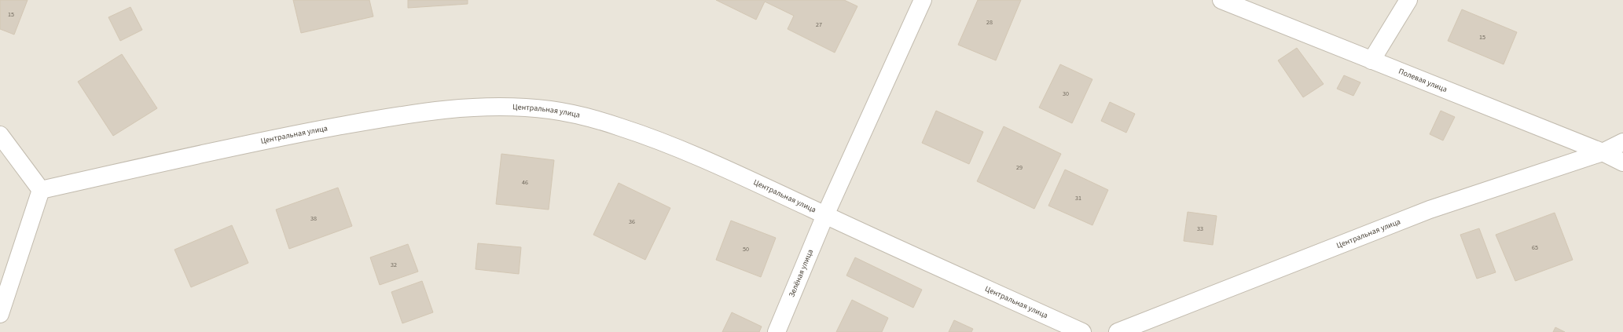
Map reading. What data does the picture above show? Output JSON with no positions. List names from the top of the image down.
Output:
{
  "streets": {
    "street": ["Полевая улица", "Центральная улица", "Зелёная улица"]
  },
  "crossings": [
    ["Полевая улица", "Центральная улица"],
    ["Центральная улица", "Зелёная улица"]
  ],
  "house_numbers": [
    "15",
    "28",
    "27",
    "15",
    "30",
    "29",
    "46",
    "31",
    "38",
    "36",
    "33",
    "65",
    "50",
    "32"
  ]
}
